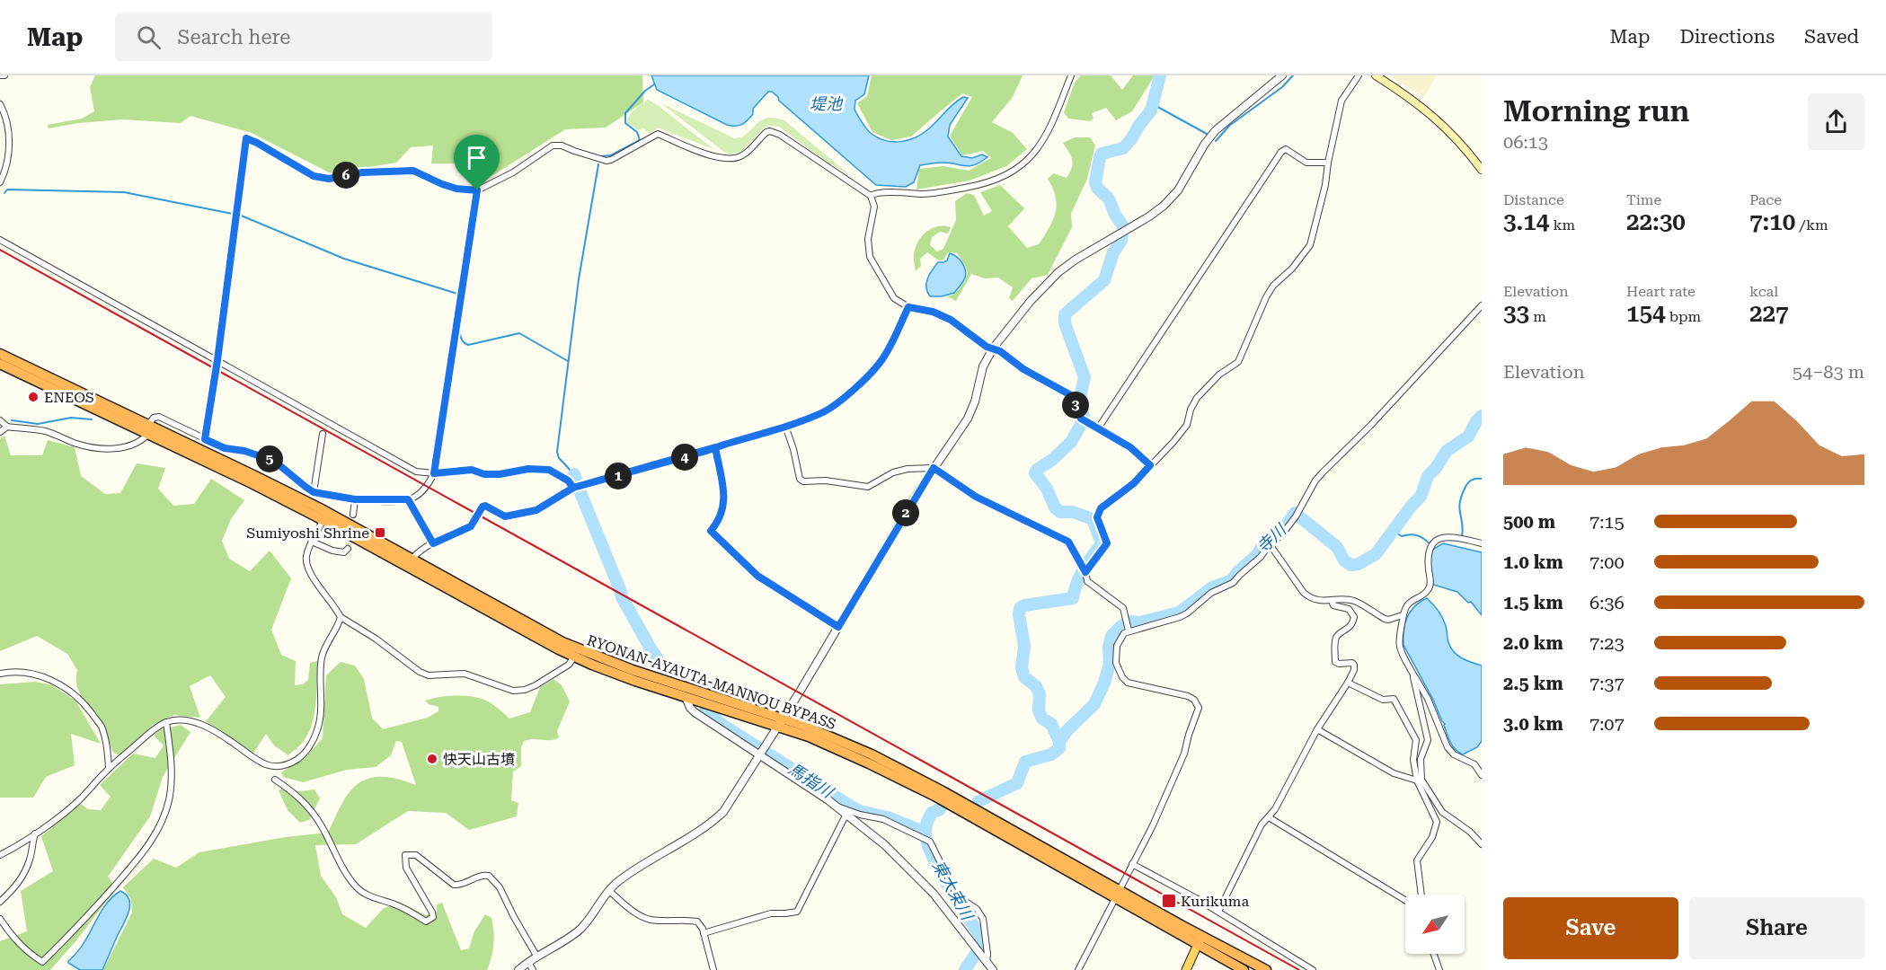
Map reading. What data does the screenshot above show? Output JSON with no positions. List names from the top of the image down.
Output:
{
  "streets": {
    "highway": ["RYONAN-AYAUTA-MANNOU BYPASS"]
  },
  "water": [
    "堤池",
    "寺川",
    "馬指川",
    "東大束川"
  ],
  "places": {
    "other": ["ENEOS", "快天山古墳"],
    "transit": ["Sumiyoshi Shrine", "Kurikuma"]
  },
  "north": "bottom left",
  "page": {
    "header": "Map",
    "search": "Search here",
    "nav": ["Map", "Directions", "Saved"],
    "heading": ["Morning run", "06:13"],
    "pins": [
      "6",
      "3",
      "4",
      "5",
      "1",
      "2"
    ],
    "stats": [
      ["Distance", "3.14 km"],
      ["Time", "22:30"],
      ["Pace", "7:10 /km"],
      ["Elevation", "33 m"],
      ["Heart rate", "154 bpm"],
      ["kcal", "227"]
    ],
    "chart": ["Elevation", "54–83 m"],
    "list": [
      {
        "name": "500 m",
        "note": "7:15"
      },
      {
        "name": "1.0 km",
        "note": "7:00"
      },
      {
        "name": "1.5 km",
        "note": "6:36"
      },
      {
        "name": "2.0 km",
        "note": "7:23"
      },
      {
        "name": "2.5 km",
        "note": "7:37"
      },
      {
        "name": "3.0 km",
        "note": "7:07"
      }
    ],
    "buttons": ["Save", "Share"]
  }
}
